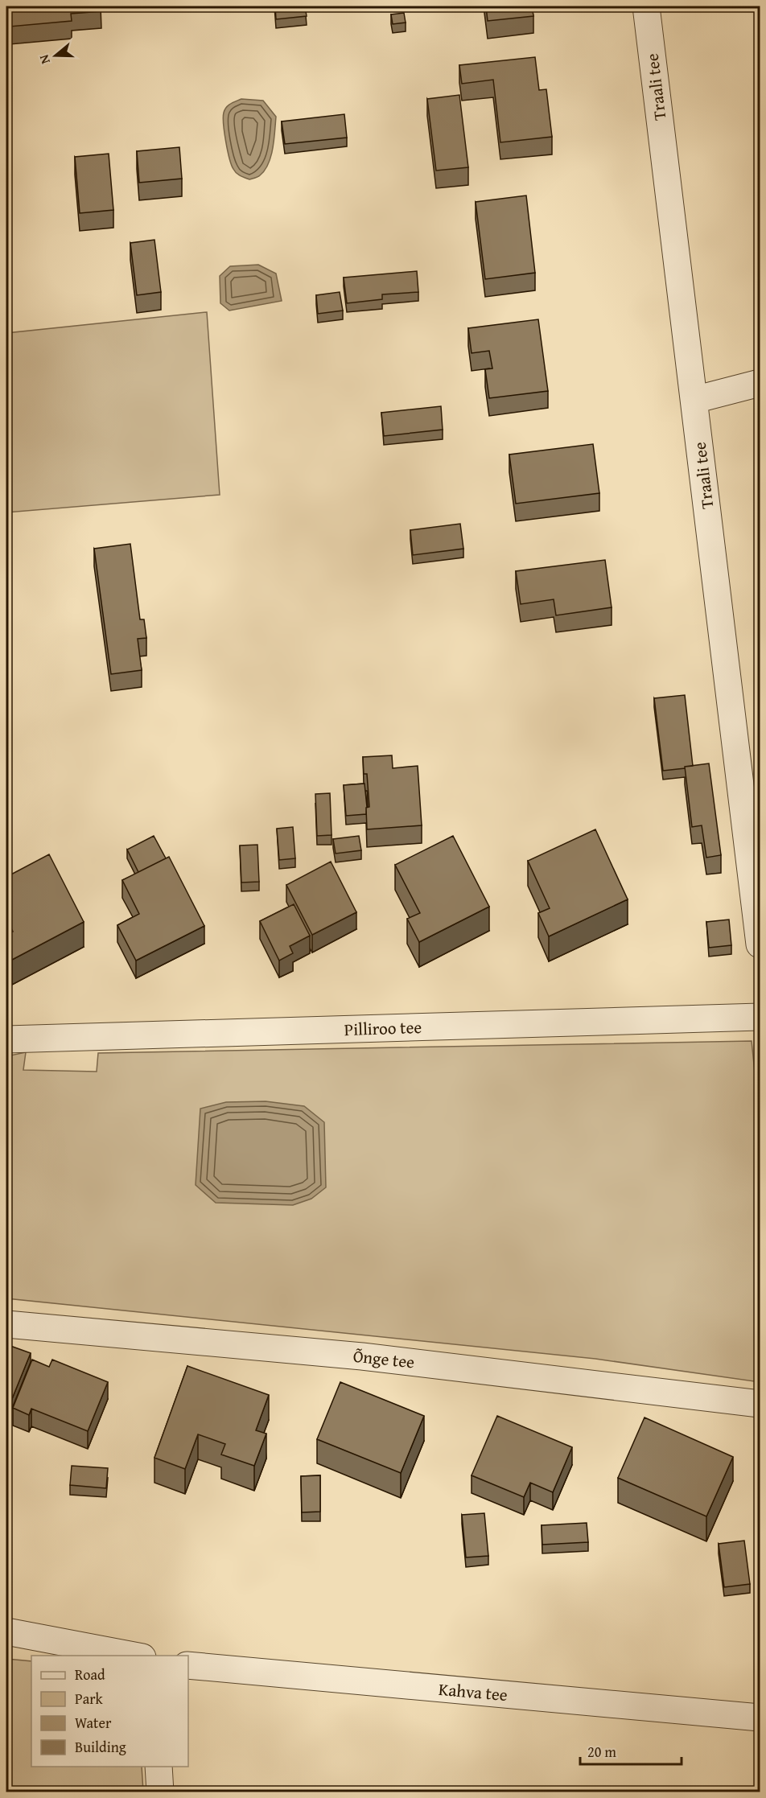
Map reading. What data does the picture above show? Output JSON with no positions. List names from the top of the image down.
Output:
{
  "streets": {
    "street": [
      "Traali tee",
      "Pilliroo tee",
      "Õnge tee",
      "Kahva tee"
    ]
  },
  "legend": [
    "Road",
    "Park",
    "Water",
    "Building"
  ],
  "scale_bar": "20 m",
  "north": "left"
}
